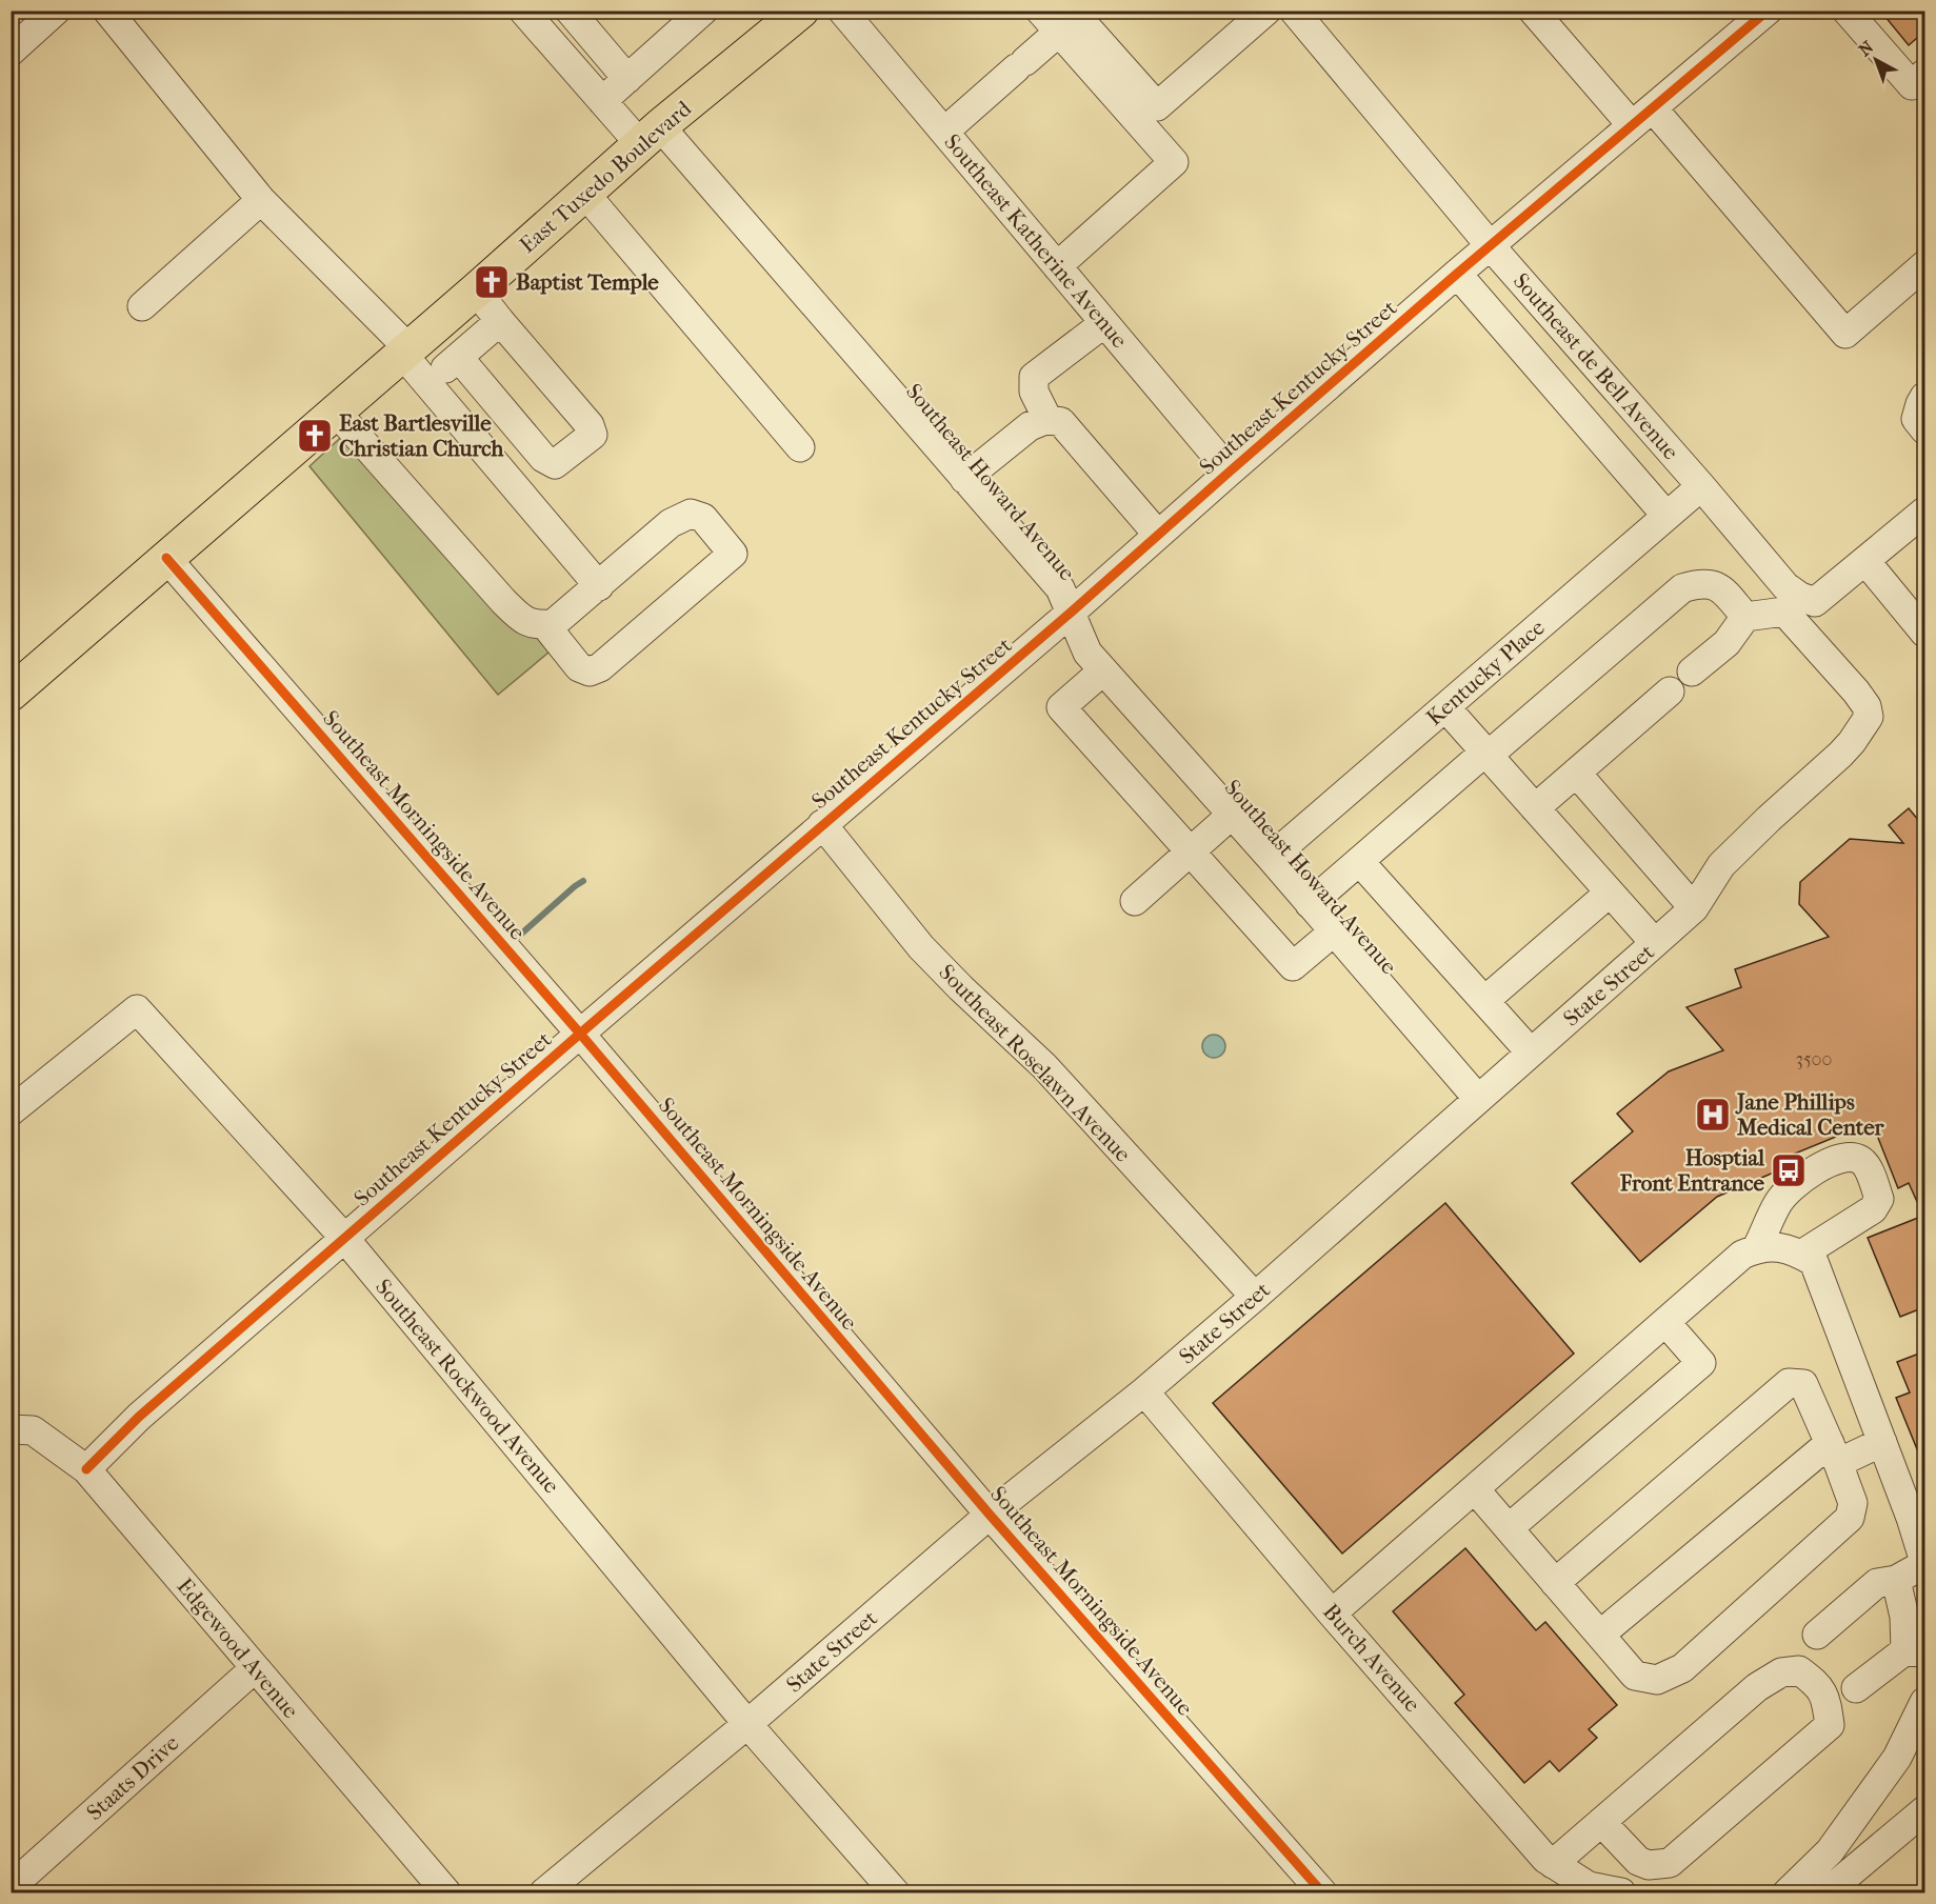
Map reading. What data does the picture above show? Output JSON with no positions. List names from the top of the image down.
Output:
{
  "streets": {
    "main road": ["East Tuxedo Boulevard"],
    "street": [
      "Southeast Katherine Avenue",
      "Southeast de Bell Avenue",
      "Southeast Kentucky Street",
      "Southeast Howard Avenue",
      "Kentucky Place",
      "Southeast Morningside Avenue",
      "State Street",
      "Southeast Roselawn Avenue",
      "Southeast Rockwood Avenue",
      "Edgewood Avenue",
      "Burch Avenue",
      "Staats Drive"
    ]
  },
  "crossings": [
    ["East Tuxedo Boulevard", "Southeast Howard Avenue"],
    ["East Tuxedo Boulevard", "Southeast Morningside Avenue"],
    ["Southeast Katherine Avenue", "Southeast Kentucky Street"],
    ["Southeast de Bell Avenue", "Southeast Kentucky Street"],
    ["Southeast de Bell Avenue", "Kentucky Place"],
    ["Southeast Kentucky Street", "Southeast Howard Avenue"],
    ["Southeast Kentucky Street", "Southeast Morningside Avenue"],
    ["Southeast Kentucky Street", "Southeast Roselawn Avenue"],
    ["Southeast Kentucky Street", "Southeast Rockwood Avenue"],
    ["Southeast Kentucky Street", "Edgewood Avenue"],
    ["Southeast Howard Avenue", "Kentucky Place"],
    ["Southeast Howard Avenue", "State Street"],
    ["Southeast Morningside Avenue", "State Street"],
    ["State Street", "Southeast Roselawn Avenue"],
    ["State Street", "Southeast Rockwood Avenue"],
    ["State Street", "Burch Avenue"],
    ["Edgewood Avenue", "Staats Drive"]
  ],
  "places": {
    "church": ["Baptist Temple", "East Bartlesville Christian Church"],
    "hospital": ["Jane Phillips Medical Center"],
    "bus stop": ["Hosptial Front Entrance"]
  },
  "house_numbers": ["3500"],
  "north": "top left"
}
